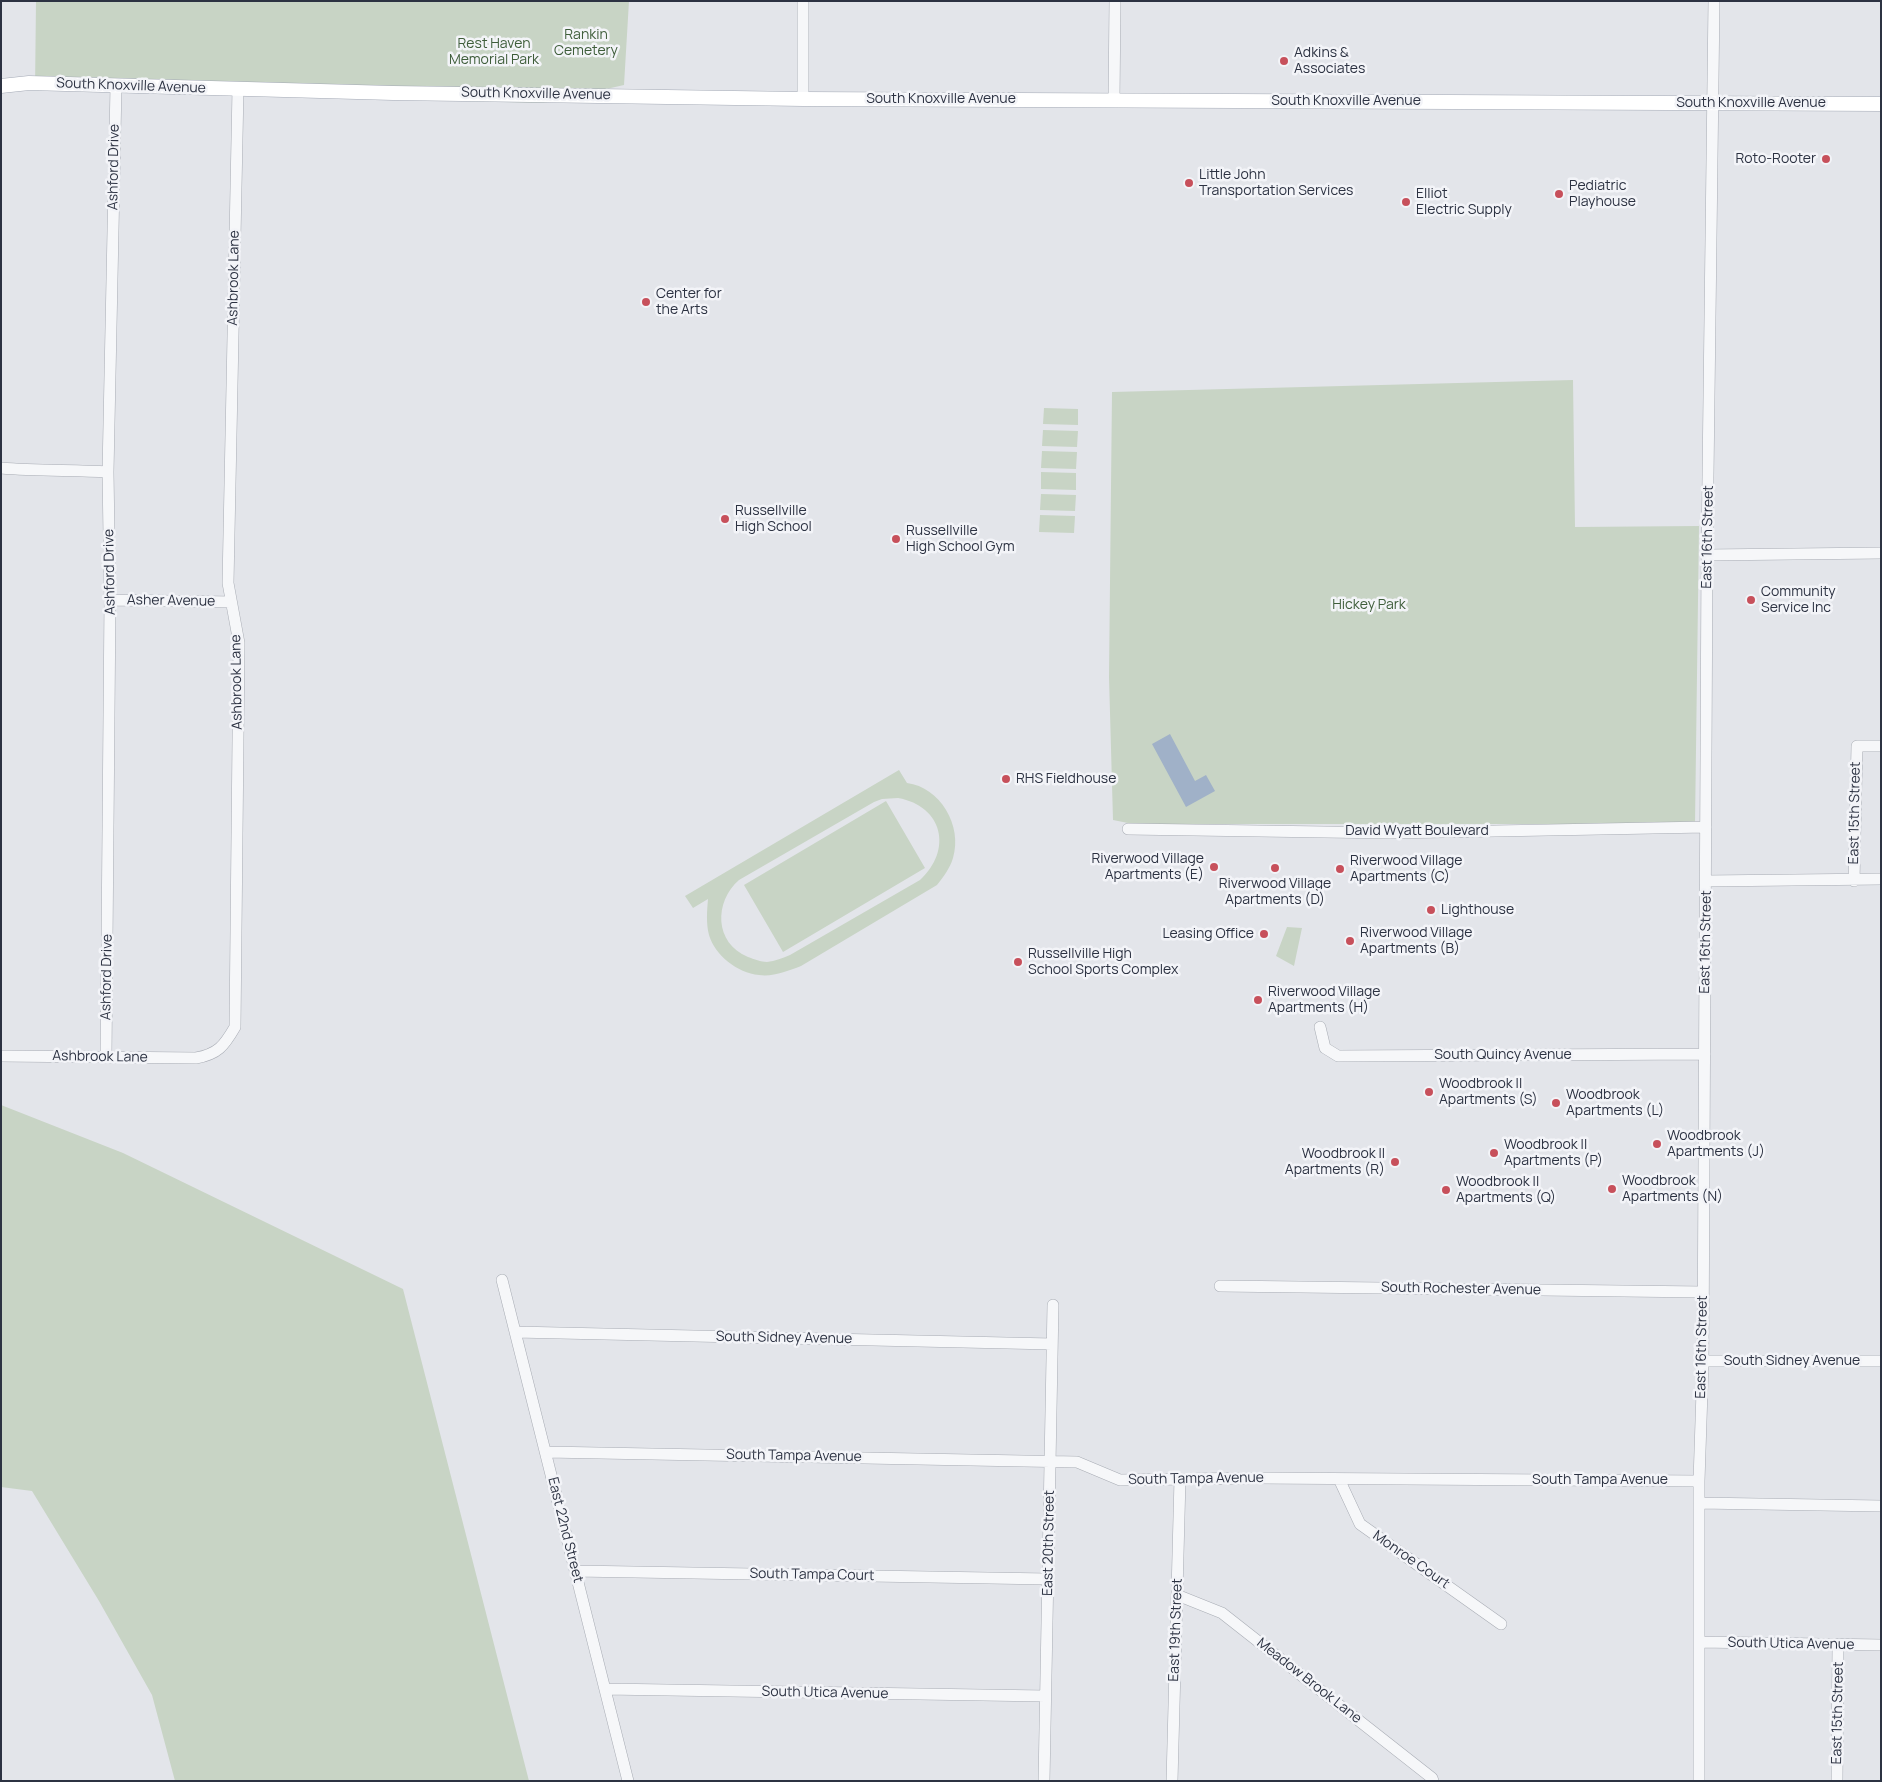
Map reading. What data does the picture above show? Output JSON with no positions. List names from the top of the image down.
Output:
{
  "streets": {
    "main road": ["South Knoxville Avenue"],
    "street": [
      "Ashford Drive",
      "Ashbrook Lane",
      "East 16th Street",
      "Asher Avenue",
      "East 15th Street",
      "David Wyatt Boulevard",
      "South Quincy Avenue",
      "South Rochester Avenue",
      "South Sidney Avenue",
      "South Tampa Avenue",
      "East 22nd Street",
      "East 20th Street",
      "Monroe Court",
      "South Tampa Court",
      "East 19th Street",
      "South Utica Avenue",
      "Meadow Brook Lane"
    ]
  },
  "crossings": [
    ["South Knoxville Avenue", "Ashford Drive"],
    ["South Knoxville Avenue", "Ashbrook Lane"],
    ["South Knoxville Avenue", "East 16th Street"],
    ["Ashford Drive", "Ashbrook Lane"],
    ["Ashford Drive", "Asher Avenue"],
    ["Ashbrook Lane", "Asher Avenue"],
    ["East 16th Street", "David Wyatt Boulevard"],
    ["East 16th Street", "South Quincy Avenue"],
    ["East 16th Street", "South Rochester Avenue"],
    ["East 16th Street", "South Sidney Avenue"],
    ["East 16th Street", "South Tampa Avenue"],
    ["East 16th Street", "South Utica Avenue"],
    ["East 15th Street", "South Utica Avenue"],
    ["South Sidney Avenue", "East 22nd Street"],
    ["South Sidney Avenue", "East 20th Street"],
    ["South Tampa Avenue", "East 22nd Street"],
    ["South Tampa Avenue", "East 20th Street"],
    ["South Tampa Avenue", "Monroe Court"],
    ["South Tampa Avenue", "East 19th Street"],
    ["East 22nd Street", "South Tampa Court"],
    ["East 22nd Street", "South Utica Avenue"],
    ["East 20th Street", "South Tampa Court"],
    ["East 20th Street", "South Utica Avenue"],
    ["East 19th Street", "Meadow Brook Lane"]
  ],
  "parks": ["Rankin Cemetery", "Rest Haven Memorial Park", "Hickey Park"],
  "places": [
    "Adkins & Associates",
    "Roto-Rooter",
    "Little John Transportation Services",
    "Pediatric Playhouse",
    "Elliot Electric Supply",
    "Center for the Arts",
    "Russellville High School",
    "Russellville High School Gym",
    "Community Service Inc",
    "RHS Fieldhouse",
    "Riverwood Village Apartments (E)",
    "Riverwood Village Apartments (D)",
    "Riverwood Village Apartments (C)",
    "Lighthouse",
    "Leasing Office",
    "Riverwood Village Apartments (B)",
    "Russellville High School Sports Complex",
    "Riverwood Village Apartments (H)",
    "Woodbrook II Apartments (S)",
    "Woodbrook Apartments (L)",
    "Woodbrook Apartments (J)",
    "Woodbrook II Apartments (P)",
    "Woodbrook II Apartments (R)",
    "Woodbrook Apartments (N)",
    "Woodbrook II Apartments (Q)"
  ]
}
